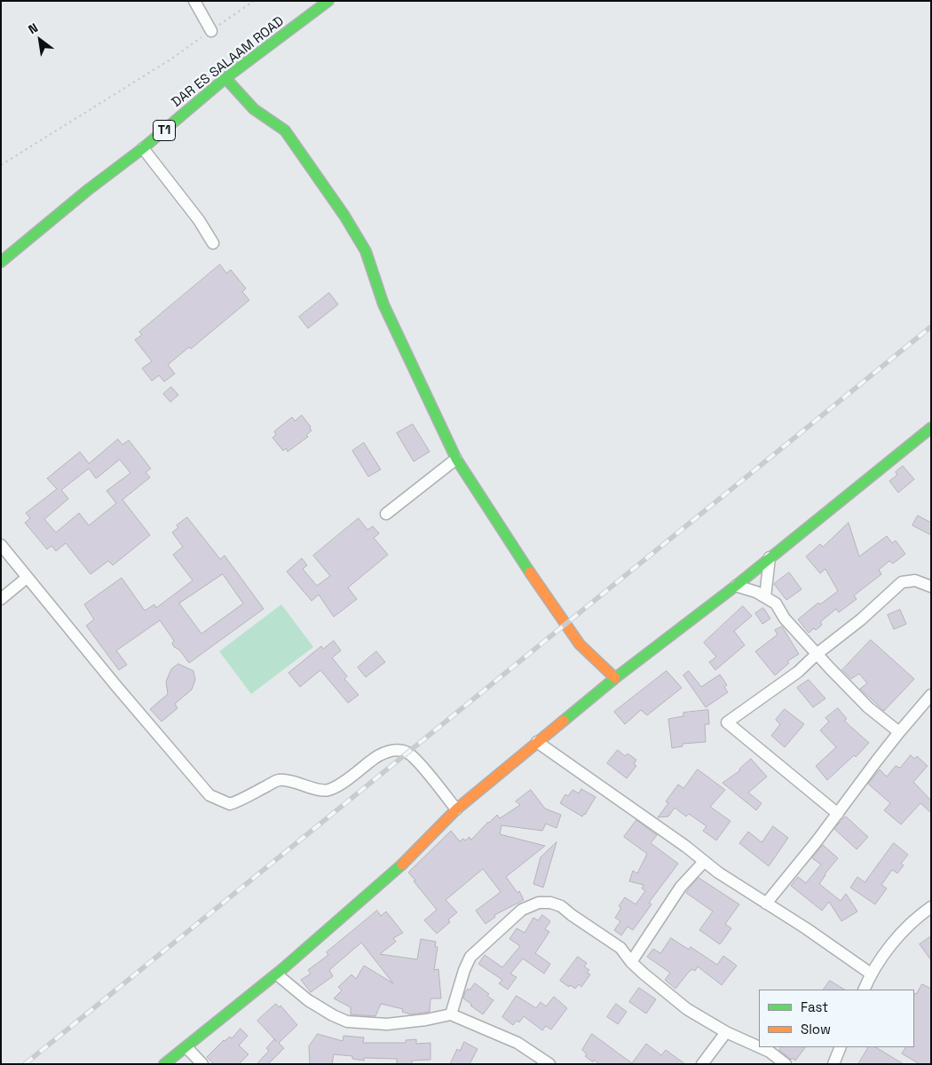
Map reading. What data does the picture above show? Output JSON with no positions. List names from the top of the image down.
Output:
{
  "streets": {
    "main road": ["DAR ES SALAAM ROAD", "T1"]
  },
  "legend": ["Fast", "Slow"],
  "north": "top left"
}
